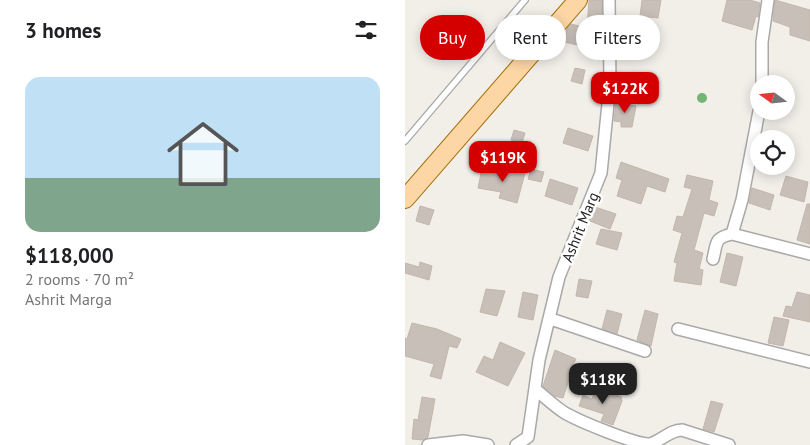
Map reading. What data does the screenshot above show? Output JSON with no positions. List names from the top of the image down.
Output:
{
  "streets": {
    "street": ["Ashrit Marg"]
  },
  "north": "left",
  "page": {
    "heading": "3 homes",
    "chip": ["Buy", "Rent", "Filters"],
    "list": [
      {
        "name": "$118,000",
        "note": "2 rooms · 70 m² · Ashrit Marga"
      }
    ],
    "price": ["$122K", "$119K", "$118K"]
  }
}
